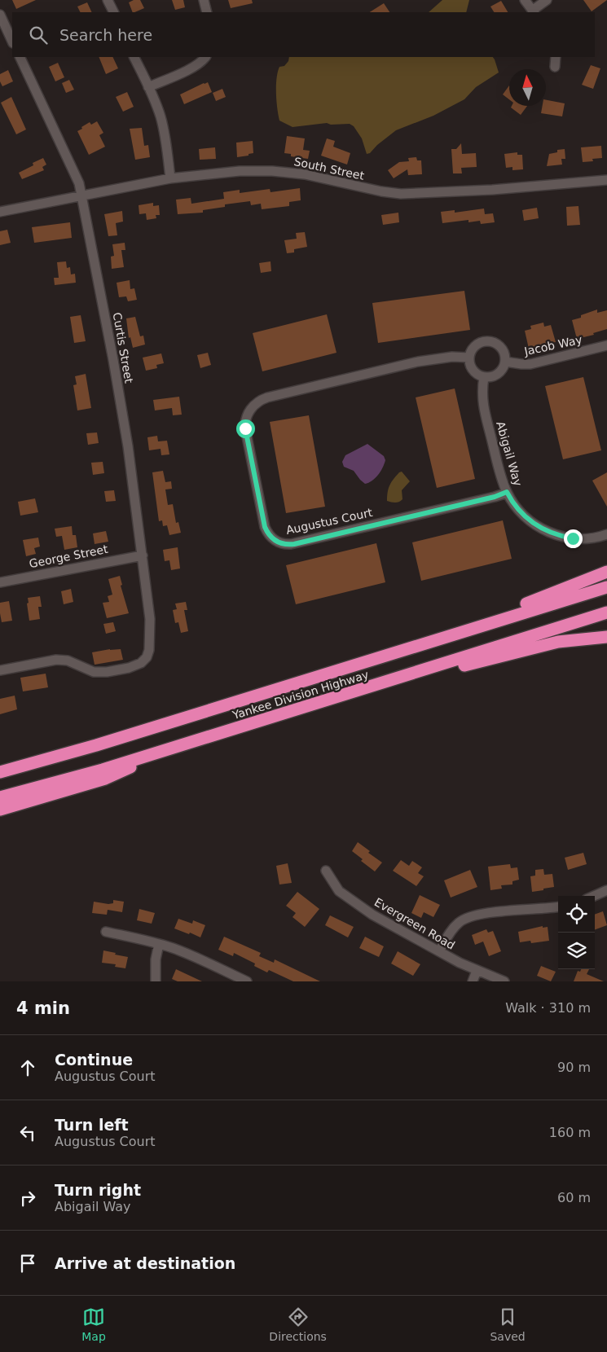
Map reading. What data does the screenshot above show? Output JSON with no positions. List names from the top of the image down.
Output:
{
  "streets": {
    "highway": ["Yankee Division Highway"],
    "street": [
      "South Street",
      "Jacob Way",
      "Curtis Street",
      "Abigail Way",
      "Augustus Court",
      "George Street",
      "Evergreen Road"
    ]
  },
  "crossings": [
    ["South Street", "Curtis Street"],
    ["Jacob Way", "Abigail Way"],
    ["Jacob Way", "Augustus Court"],
    ["Curtis Street", "George Street"],
    ["Abigail Way", "Augustus Court"]
  ],
  "north": "top",
  "page": {
    "search": "Search here",
    "heading": ["4 min", "Walk · 310 m"],
    "list": [
      ["Continue", "Augustus Court", "90 m"],
      ["Turn left", "Augustus Court", "160 m"],
      ["Turn right", "Abigail Way", "60 m"],
      "Arrive at destination"
    ],
    "nav": ["Map", "Directions", "Saved"]
  }
}
